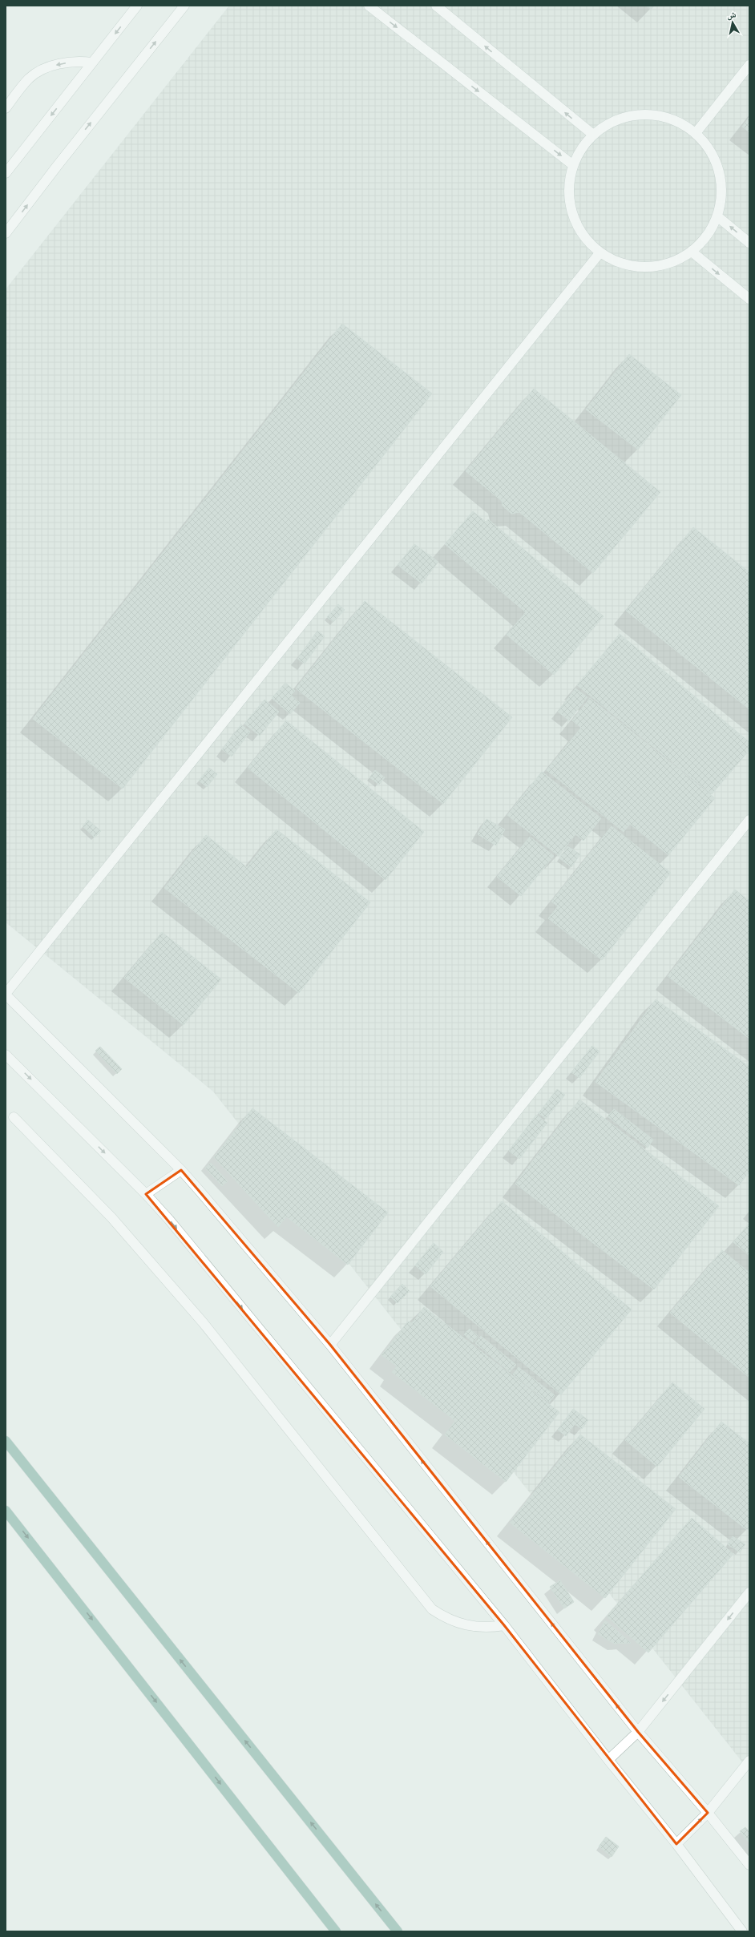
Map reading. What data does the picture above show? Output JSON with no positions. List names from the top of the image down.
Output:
{
  "north": "top"
}
